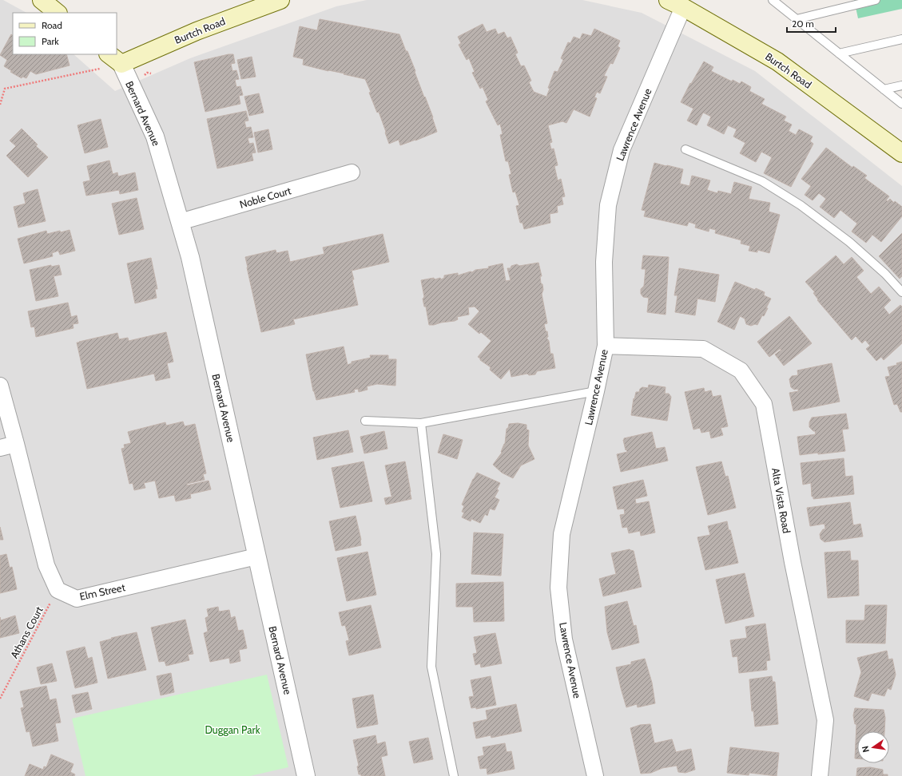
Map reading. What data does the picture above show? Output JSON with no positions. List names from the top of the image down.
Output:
{
  "streets": {
    "main road": ["Burtch Road"],
    "street": [
      "Bernard Avenue",
      "Lawrence Avenue",
      "Noble Court",
      "Alta Vista Road",
      "Elm Street"
    ],
    "path": ["Athans Court"]
  },
  "crossings": [
    ["Burtch Road", "Bernard Avenue"],
    ["Burtch Road", "Lawrence Avenue"],
    ["Bernard Avenue", "Noble Court"],
    ["Bernard Avenue", "Elm Street"],
    ["Lawrence Avenue", "Alta Vista Road"],
    ["Elm Street", "Athans Court"]
  ],
  "parks": ["Duggan Park"],
  "legend": ["Road", "Park"],
  "scale_bar": "20 m",
  "north": "left"
}
